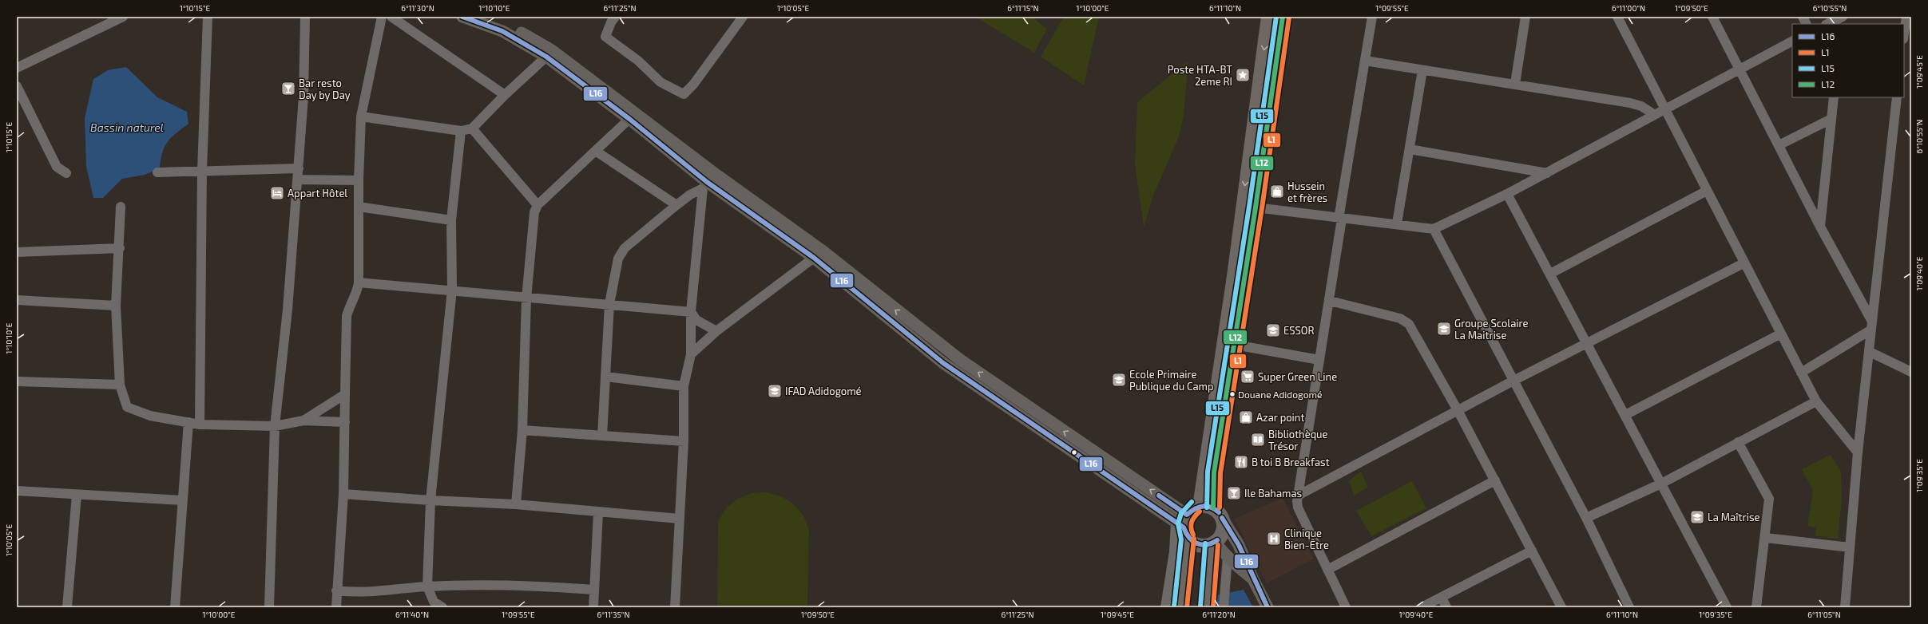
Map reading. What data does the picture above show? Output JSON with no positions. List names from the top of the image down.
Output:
{
  "water": ["Bassin naturel"],
  "places": {
    "place": ["Poste HTA-BT 2eme RI"],
    "bar": ["Bar resto Day by Day", "Ile Bahamas"],
    "shop": ["Hussein et frères", "Azar point"],
    "hotel": ["Appart Hôtel"],
    "school or university": [
      "Groupe Scolaire La Maitrise",
      "ESSOR",
      "Ecole Primaire Publique du Camp",
      "IFAD Adidogomé",
      "La Maîtrise"
    ],
    "supermarket": ["Super Green Line"],
    "other": ["Douane Adidogomé"],
    "library": ["Bibliothèque Trésor"],
    "restaurant": ["B toi B Breakfast"],
    "hospital": ["Clinique Bien-Être"]
  },
  "lines": [
    "transit line L16",
    "transit line L15",
    "transit line L12",
    "transit line L1"
  ],
  "legend": [
    "L16",
    "L1",
    "L15",
    "L12"
  ],
  "coordinates": [
    "1°10'15\"E",
    "6°11'30\"N",
    "1°10'10\"E",
    "6°11'25\"N",
    "1°10'05\"E",
    "6°11'15\"N",
    "1°10'00\"E",
    "6°11'10\"N",
    "1°09'55\"E",
    "6°11'00\"N",
    "1°09'50\"E",
    "6°10'55\"N",
    "1°09'45\"E",
    "1°09'40\"E",
    "1°09'35\"E",
    "6°11'40\"N",
    "6°11'35\"N",
    "6°11'20\"N",
    "6°11'05\"N"
  ]
}
